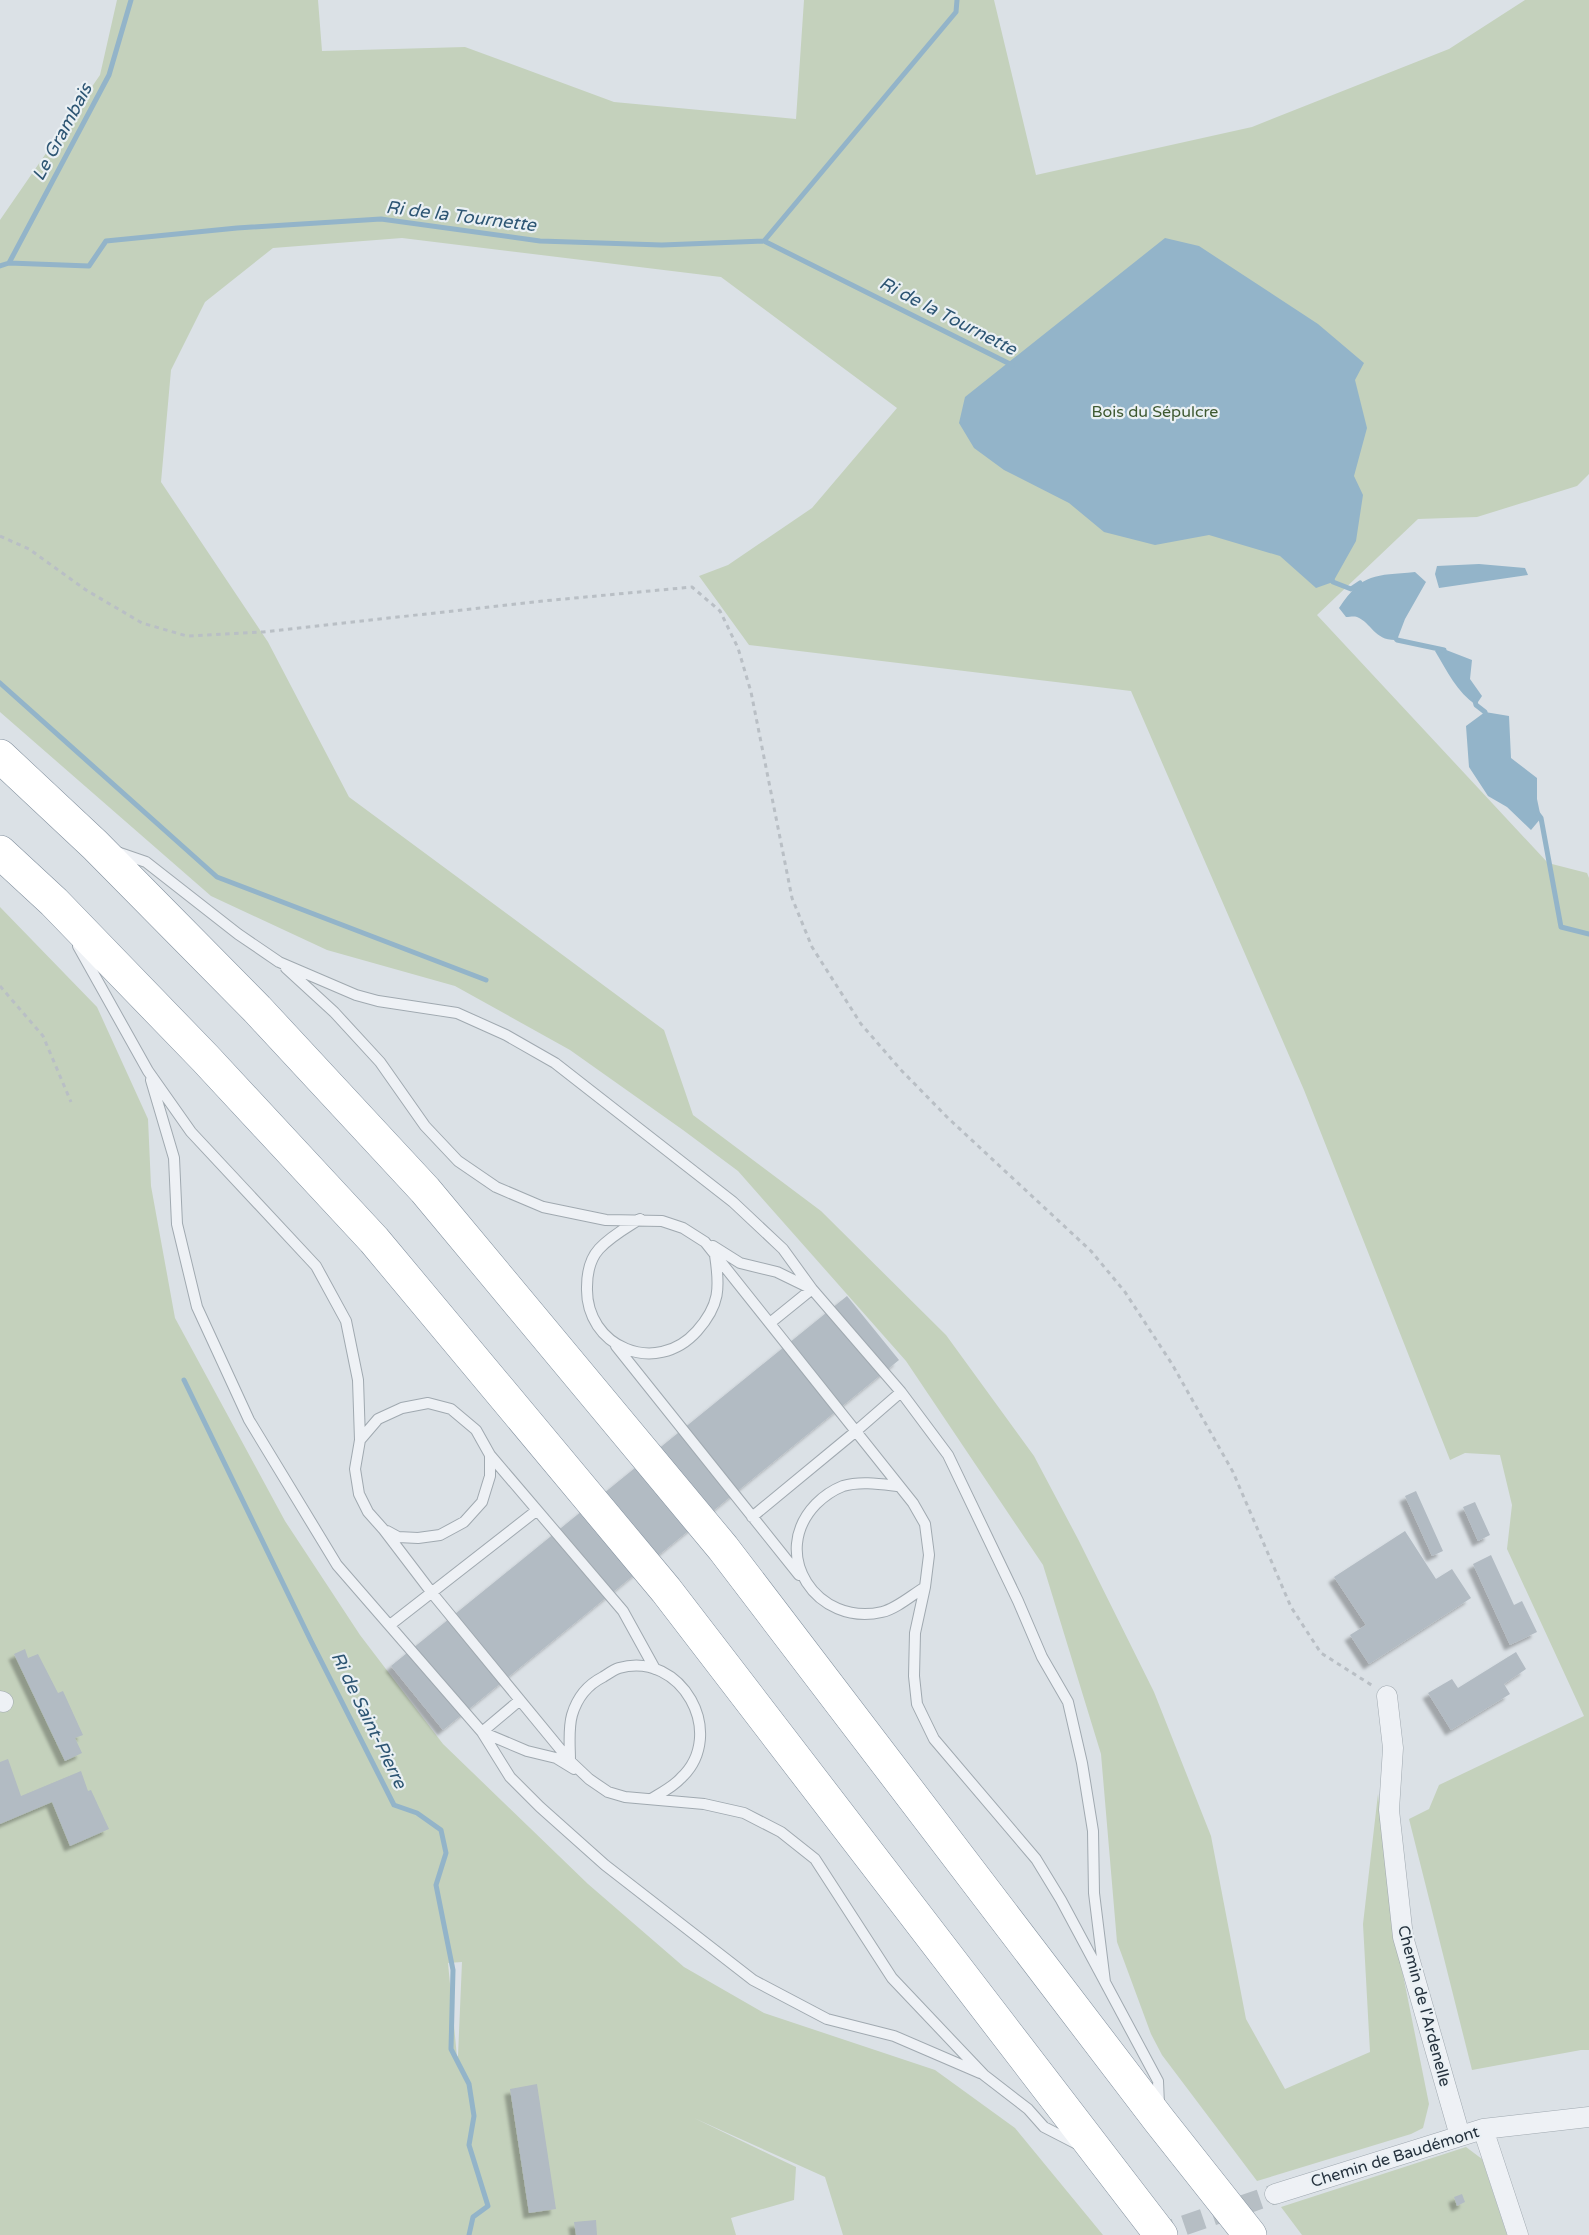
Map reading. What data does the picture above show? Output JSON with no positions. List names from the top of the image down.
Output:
{
  "streets": {
    "street": ["Chemin de l'Ardenelle", "Chemin de Baudémont"]
  },
  "crossings": [
    ["Chemin de l'Ardenelle", "Chemin de Baudémont"]
  ],
  "water": ["Le Grambais", "Ri de la Tournette", "Ri de Saint-Pierre"],
  "parks": ["Bois du Sépulcre"]
}
